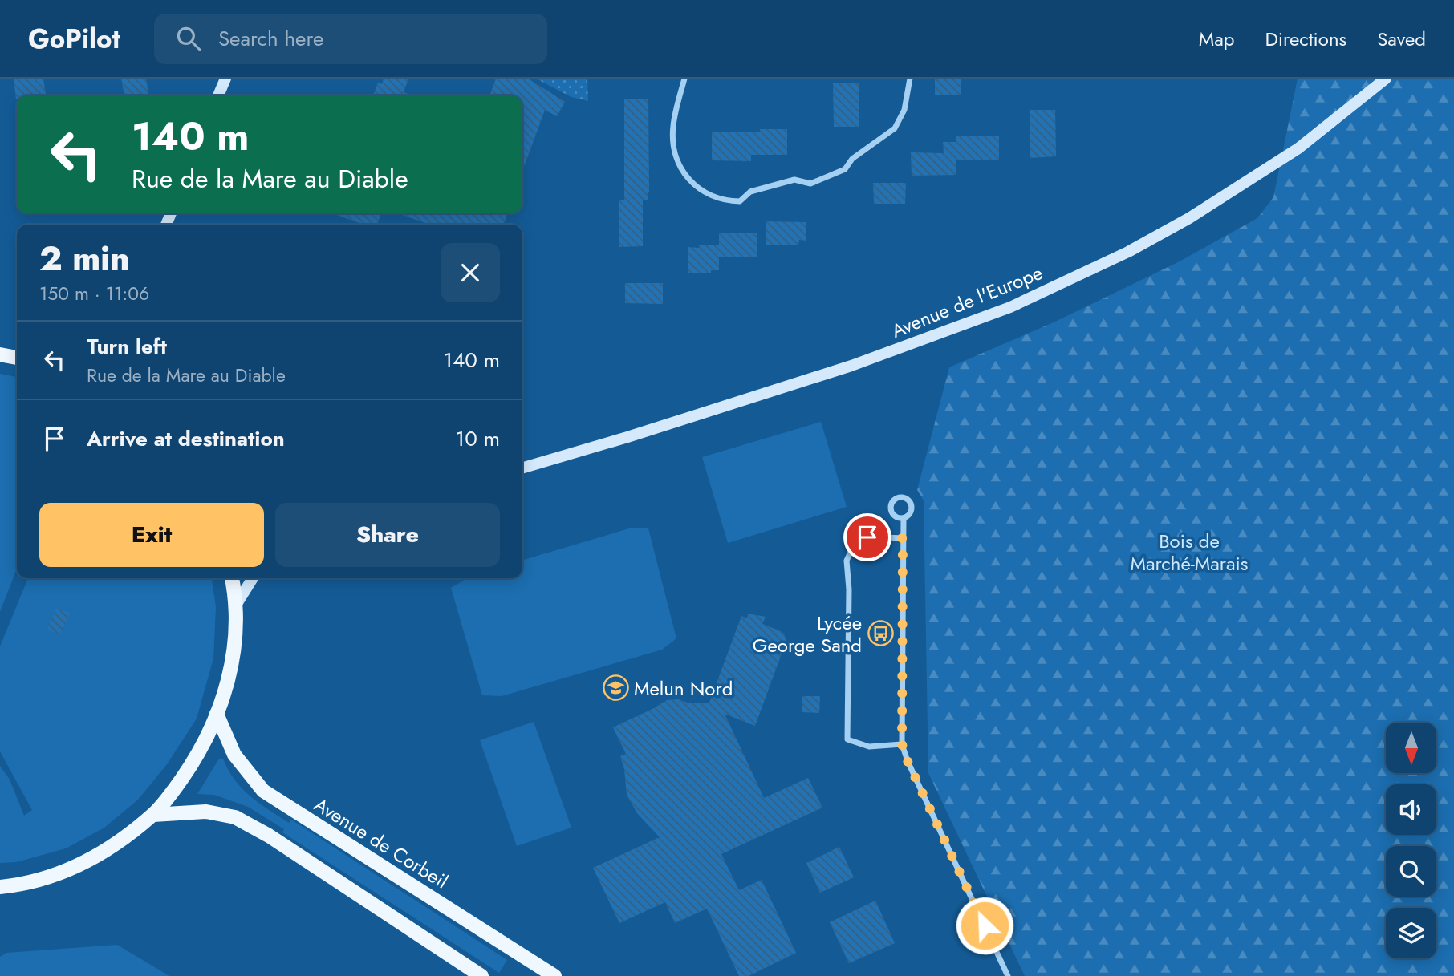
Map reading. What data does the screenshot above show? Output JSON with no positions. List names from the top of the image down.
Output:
{
  "streets": {
    "main road": ["Avenue de l'Europe", "Avenue de Corbeil"]
  },
  "parks": ["Bois de Marché-Marais"],
  "places": {
    "bus stop": ["Lycée George Sand"],
    "school or university": ["Melun Nord"]
  },
  "north": "bottom",
  "page": {
    "header": "GoPilot",
    "search": "Search here",
    "nav": ["Map", "Directions", "Saved"],
    "turn": ["140 m", "Rue de la Mare au Diable"],
    "heading": ["2 min", "150 m · 11:06"],
    "list": [
      {
        "name": "Turn left",
        "note": "Rue de la Mare au Diable",
        "value": "140 m"
      },
      {
        "name": "Arrive at destination",
        "value": "10 m"
      }
    ],
    "buttons": ["Exit", "Share"]
  }
}
